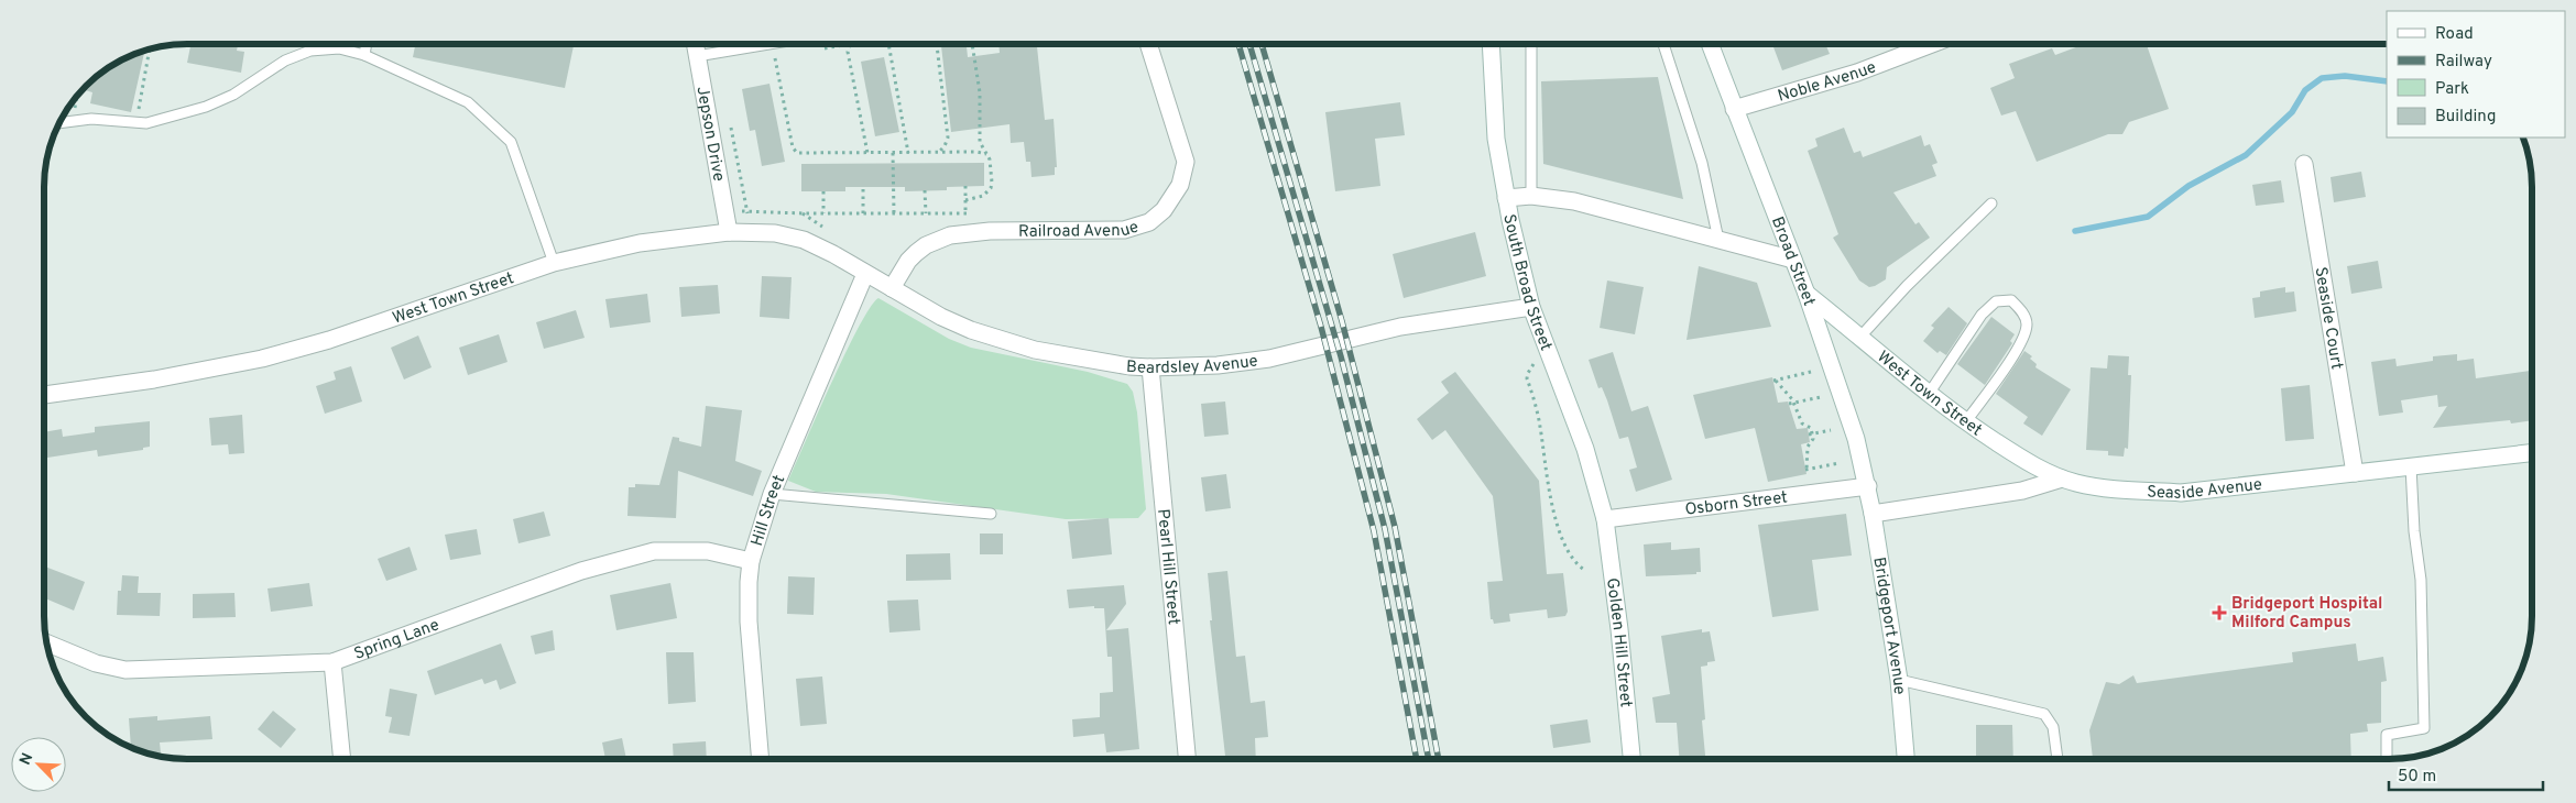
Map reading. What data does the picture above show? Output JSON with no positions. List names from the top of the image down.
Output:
{
  "streets": {
    "street": [
      "Noble Avenue",
      "Jepson Drive",
      "Railroad Avenue",
      "Broad Street",
      "South Broad Street",
      "West Town Street",
      "Seaside Court",
      "Beardsley Avenue",
      "Seaside Avenue",
      "Osborn Street",
      "Hill Street",
      "Pearl Hill Street",
      "Bridgeport Avenue",
      "Spring Lane",
      "Golden Hill Street"
    ]
  },
  "crossings": [
    ["Noble Avenue", "Broad Street"],
    ["Jepson Drive", "West Town Street"],
    ["Railroad Avenue", "Beardsley Avenue"],
    ["Broad Street", "West Town Street"],
    ["Broad Street", "Osborn Street"],
    ["Broad Street", "Bridgeport Avenue"],
    ["South Broad Street", "Beardsley Avenue"],
    ["South Broad Street", "Osborn Street"],
    ["South Broad Street", "Golden Hill Street"],
    ["West Town Street", "Beardsley Avenue"],
    ["West Town Street", "Seaside Avenue"],
    ["West Town Street", "Hill Street"],
    ["Seaside Court", "Seaside Avenue"],
    ["Beardsley Avenue", "Hill Street"],
    ["Beardsley Avenue", "Pearl Hill Street"],
    ["Osborn Street", "Bridgeport Avenue"],
    ["Osborn Street", "Golden Hill Street"],
    ["Hill Street", "Spring Lane"]
  ],
  "places": {
    "health": ["Bridgeport Hospital Milford Campus"]
  },
  "legend": [
    "Road",
    "Railway",
    "Park",
    "Building"
  ],
  "scale_bar": "50 m",
  "north": "top left"
}
